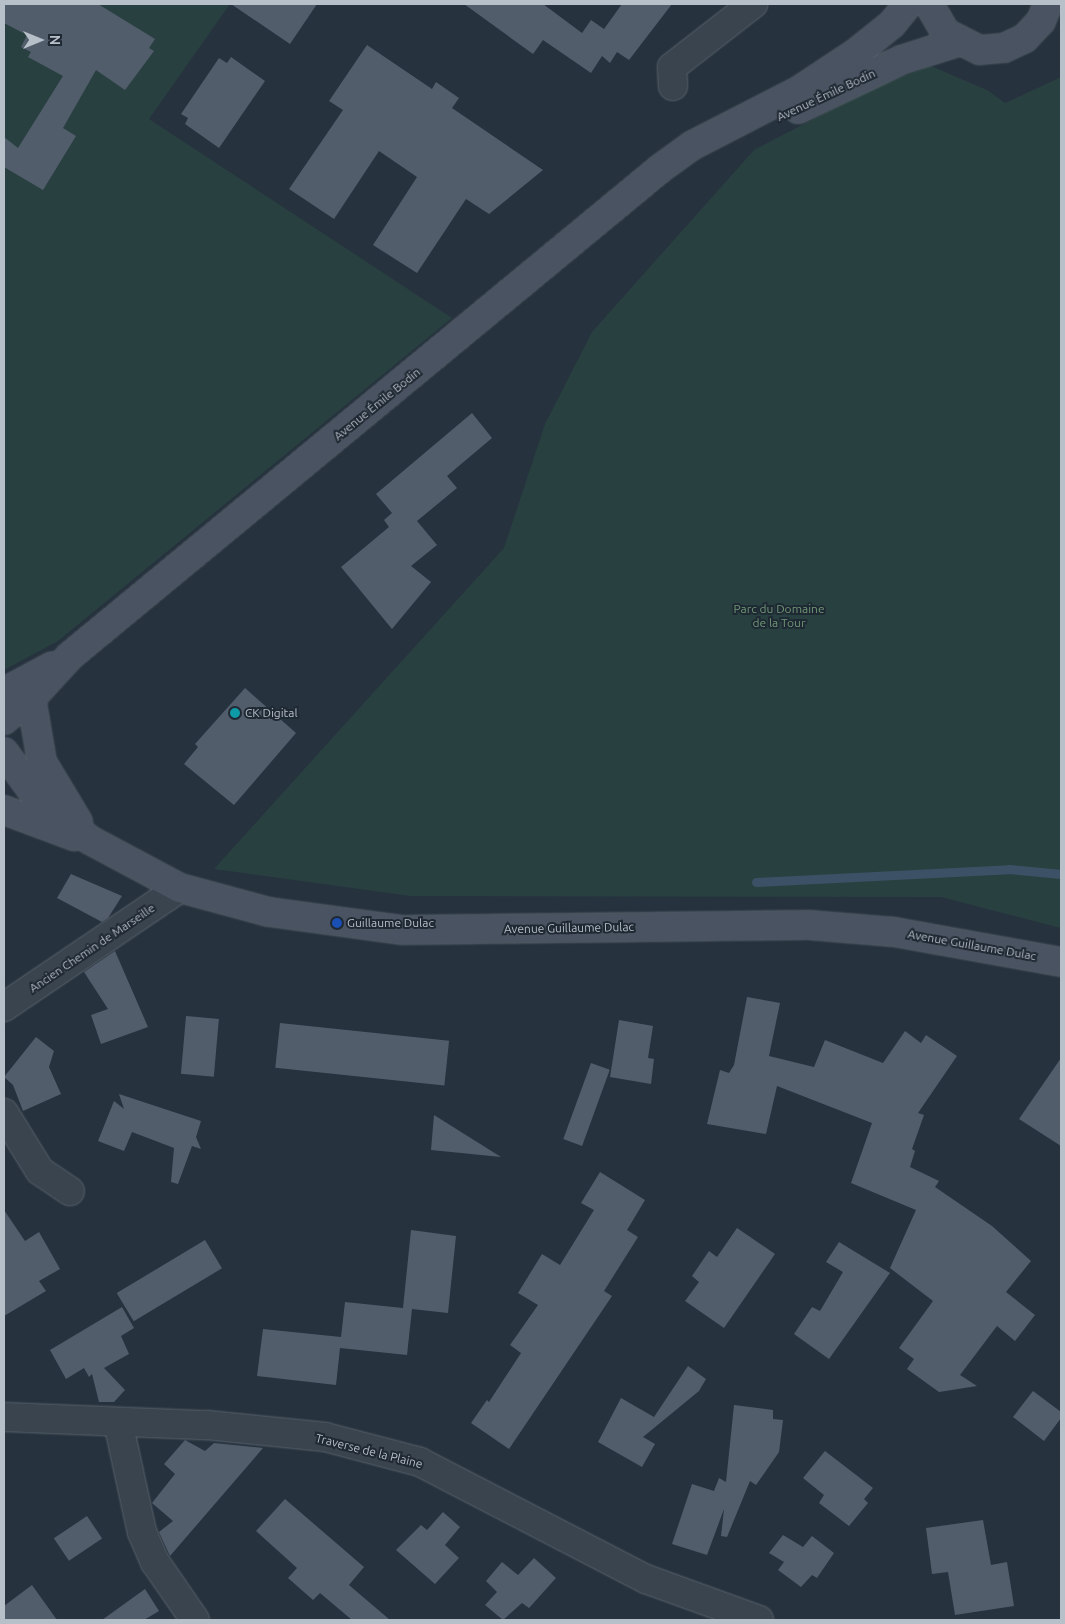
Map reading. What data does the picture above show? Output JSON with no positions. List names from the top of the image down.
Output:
{
  "streets": {
    "main road": ["Avenue Émile Bodin", "Avenue Guillaume Dulac"],
    "street": ["Ancien Chemin de Marseille", "Traverse de la Plaine"]
  },
  "crossings": [
    ["Avenue Guillaume Dulac", "Ancien Chemin de Marseille"]
  ],
  "parks": ["Parc du Domaine de la Tour"],
  "places": ["CK Digital", "Guillaume Dulac"],
  "north": "right"
}
